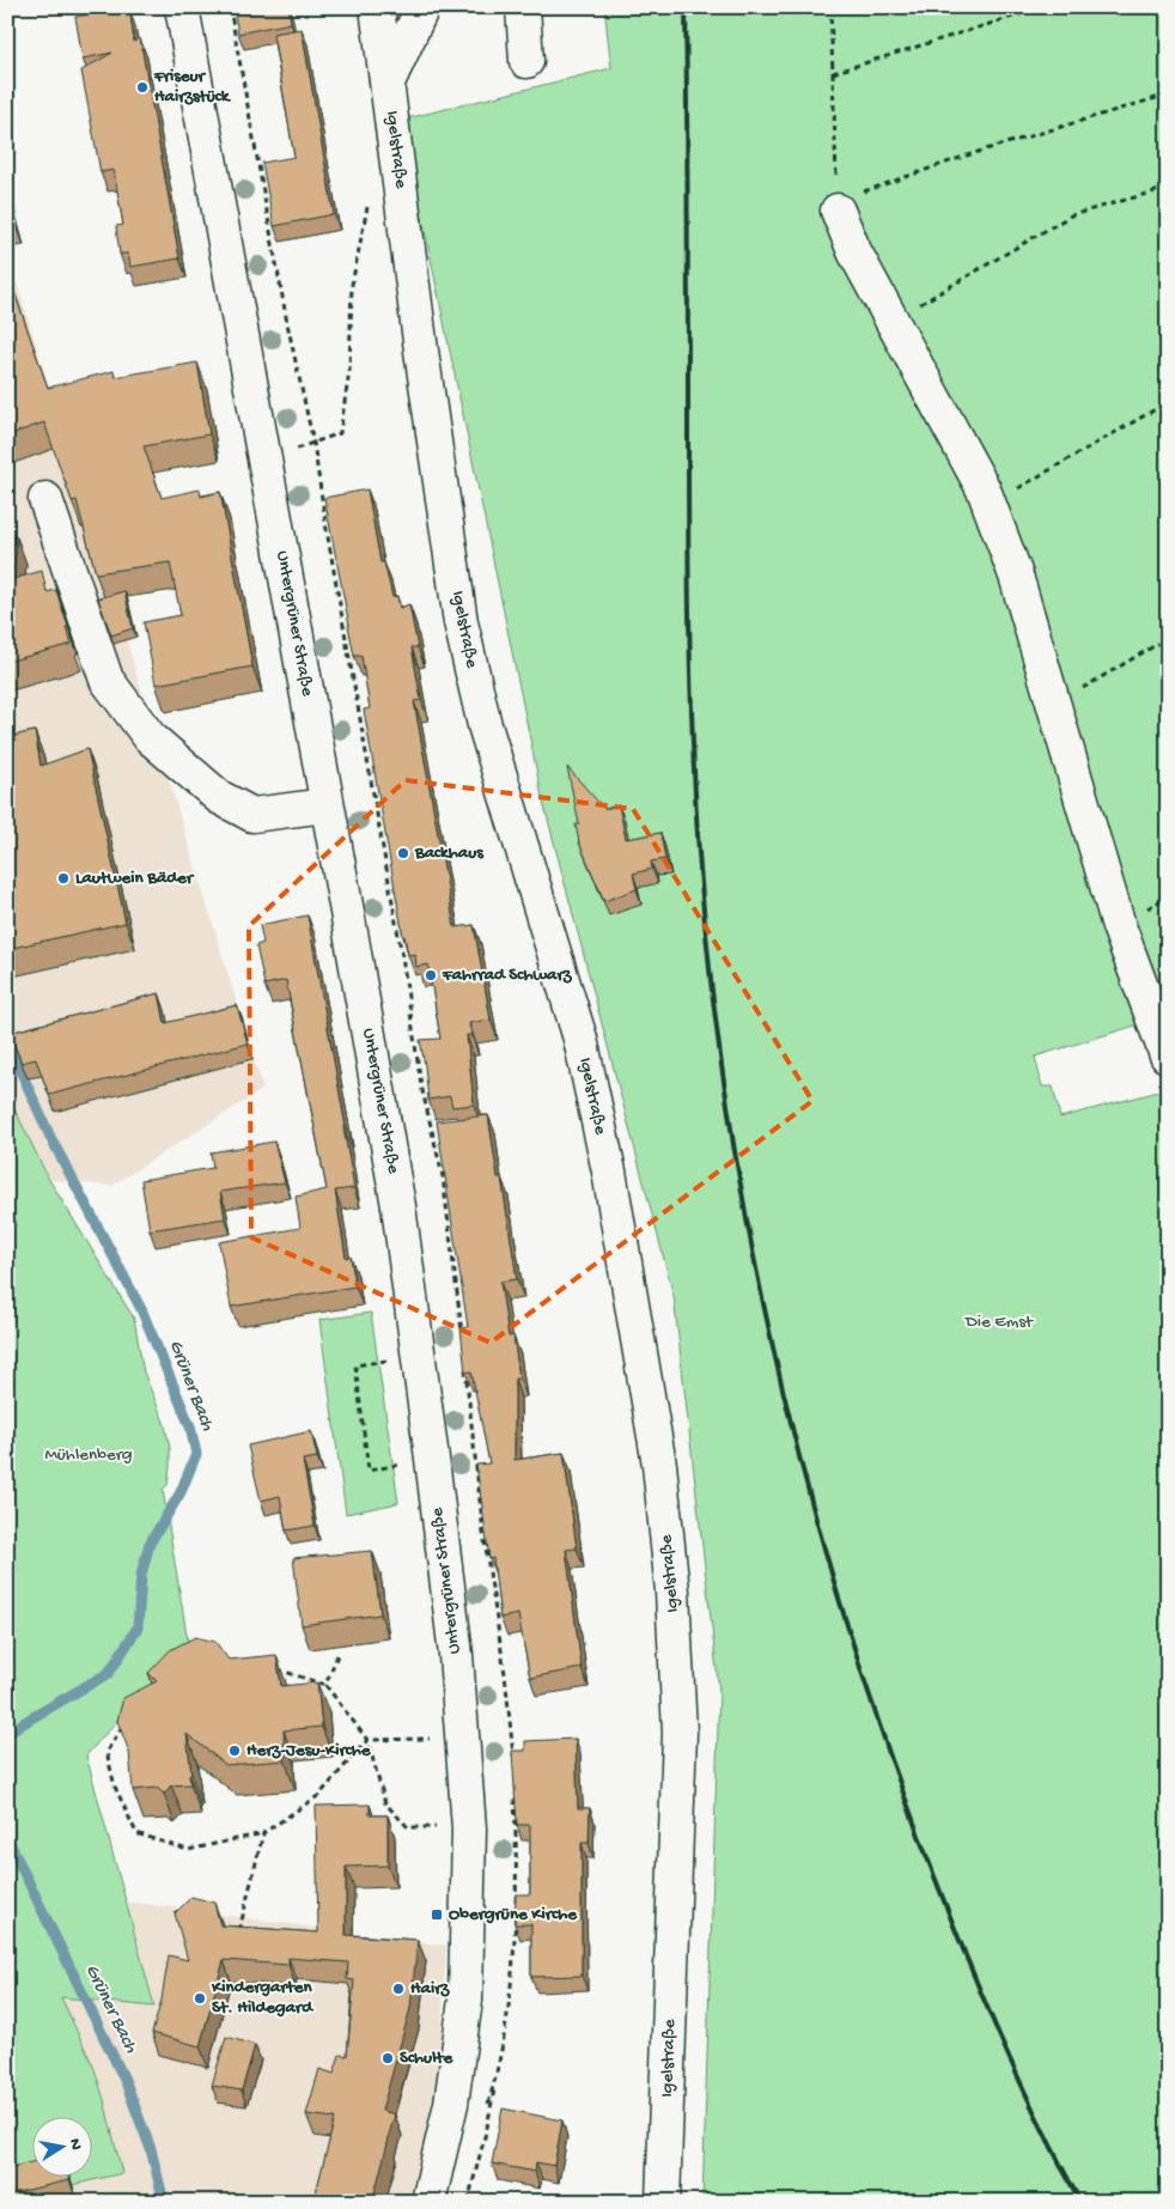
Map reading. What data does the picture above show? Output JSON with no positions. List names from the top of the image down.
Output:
{
  "streets": {
    "main road": ["Igelstraße", "Untergrüner Straße"]
  },
  "water": ["Grüner Bach"],
  "parks": ["Die Emst", "Mühlenberg"],
  "places": {
    "other": [
      "Friseur Hairzstück",
      "Backhaus",
      "Lautwein Bäder",
      "Fahrrad Schwarz",
      "Herz-Jesu-Kirche",
      "Hairz",
      "Kindergarten St. Hildegard",
      "Schulte"
    ],
    "transit": ["Obergrüne Kirche"]
  },
  "north": "right"
}
